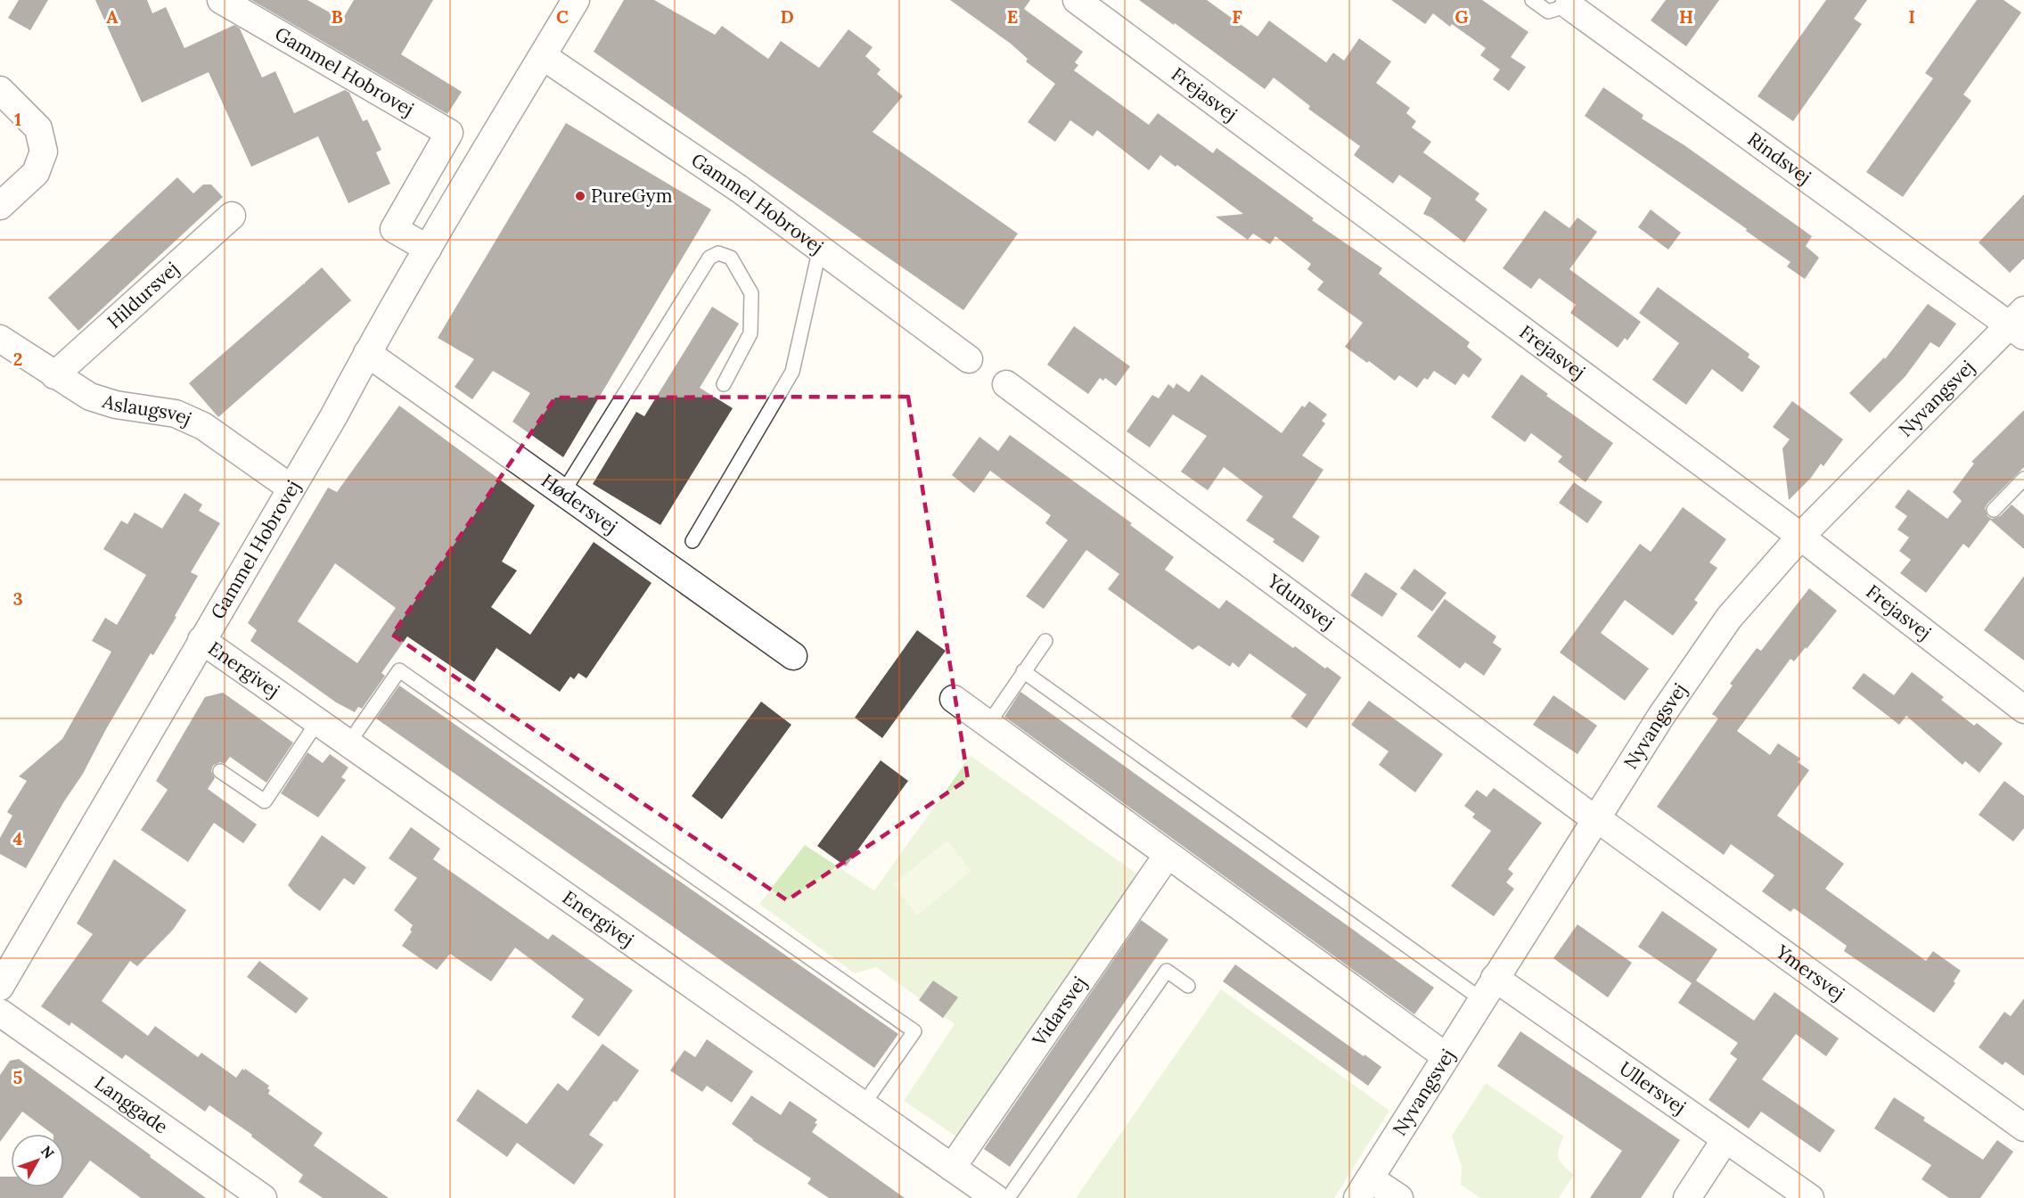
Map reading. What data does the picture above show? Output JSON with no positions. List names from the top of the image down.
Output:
{
  "streets": {
    "street": [
      "Gammel Hobrovej",
      "Frejasvej",
      "Rindsvej",
      "Hildursvej",
      "Nyvangsvej",
      "Aslaugsvej",
      "Hødersvej",
      "Ydunsvej",
      "Energivej",
      "Ymersvej",
      "Vidarsvej",
      "Ullersvej",
      "Langgade"
    ]
  },
  "crossings": [
    ["Gammel Hobrovej", "Aslaugsvej"],
    ["Gammel Hobrovej", "Hødersvej"],
    ["Gammel Hobrovej", "Energivej"],
    ["Frejasvej", "Nyvangsvej"],
    ["Rindsvej", "Nyvangsvej"],
    ["Hildursvej", "Aslaugsvej"],
    ["Nyvangsvej", "Ydunsvej"],
    ["Nyvangsvej", "Ymersvej"],
    ["Nyvangsvej", "Ullersvej"],
    ["Ydunsvej", "Ymersvej"],
    ["Energivej", "Vidarsvej"]
  ],
  "places": ["PureGym"],
  "north": "top right",
  "grid": {
    "columns": [
      "A",
      "B",
      "C",
      "D",
      "E",
      "F",
      "G",
      "H",
      "I"
    ],
    "rows": [
      "1",
      "2",
      "3",
      "4",
      "5"
    ]
  }
}
